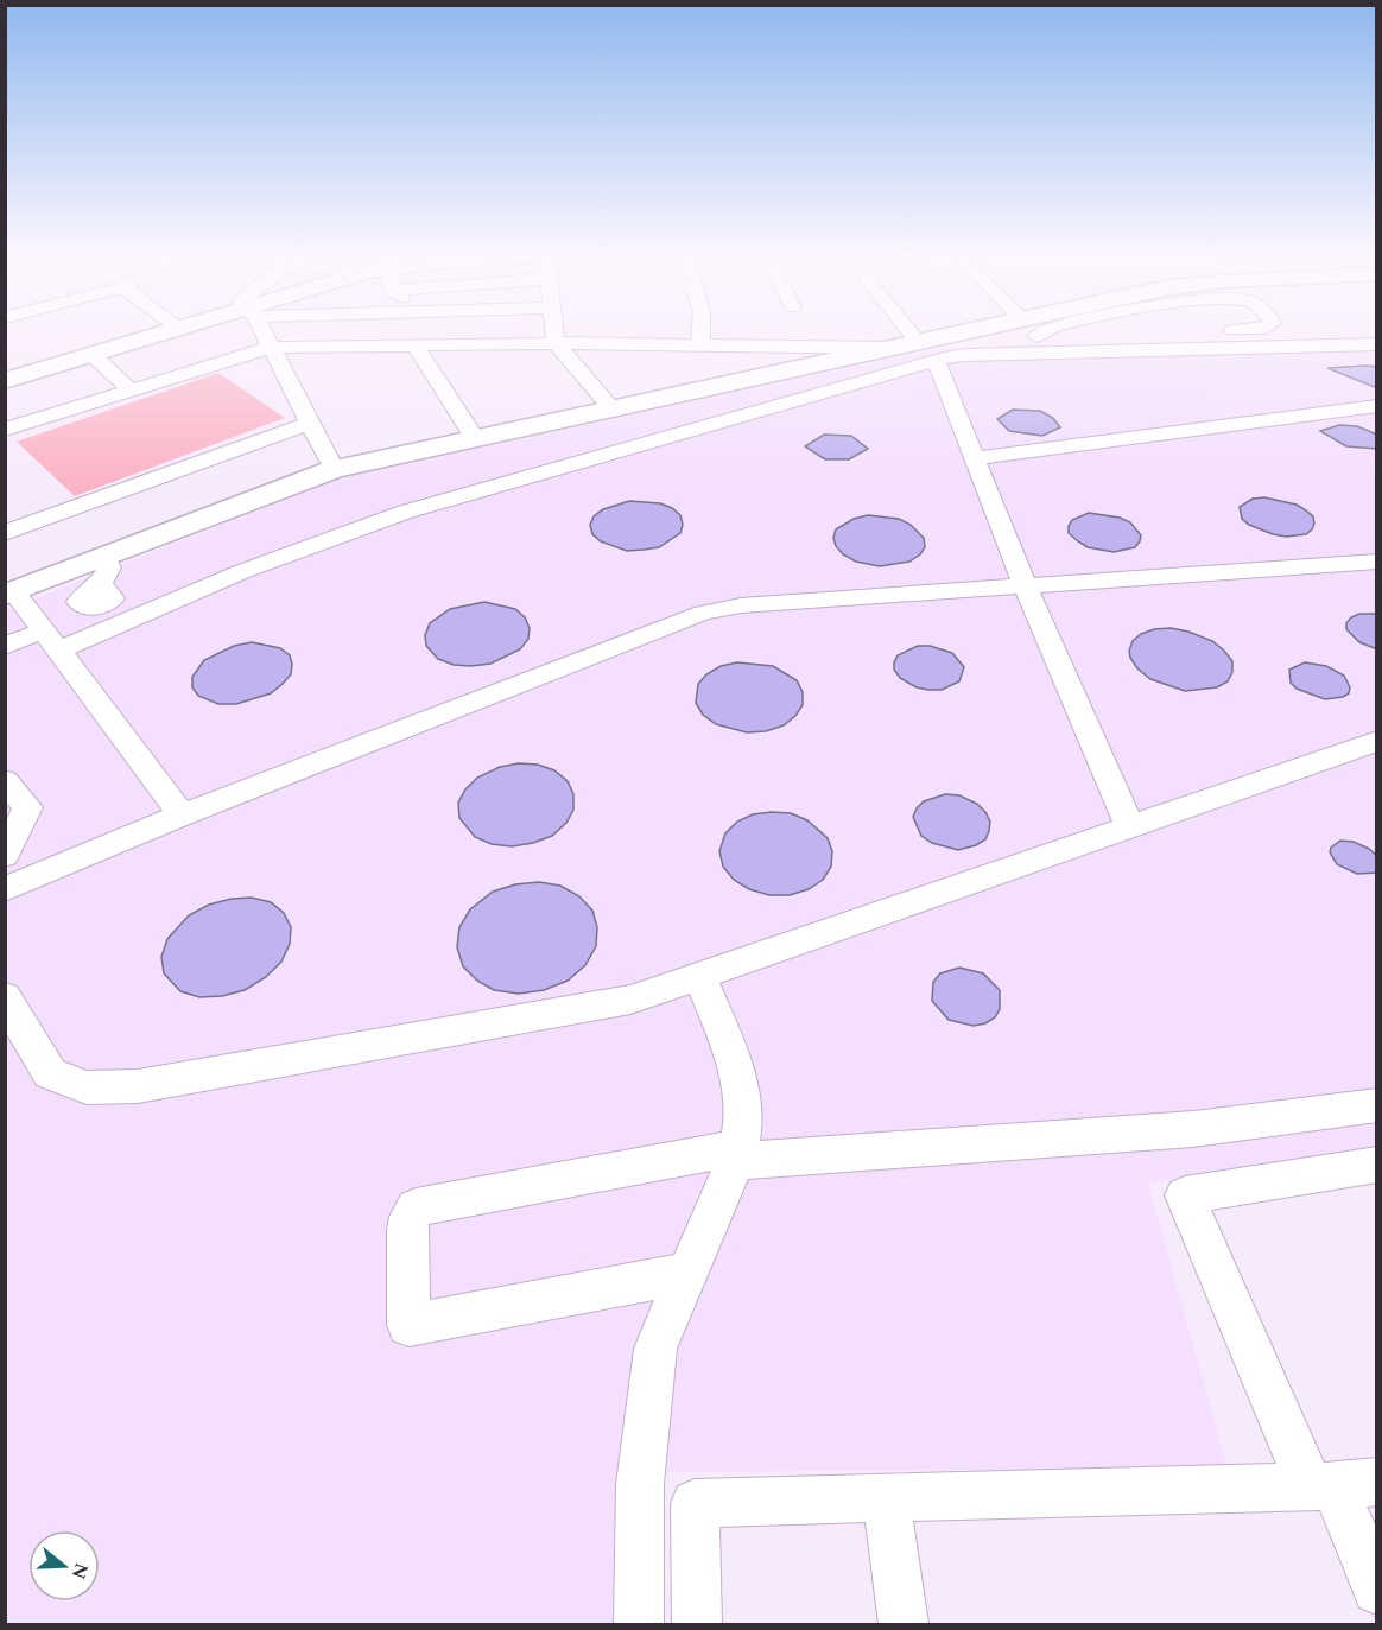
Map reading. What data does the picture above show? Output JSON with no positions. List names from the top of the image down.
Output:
{
  "north": "right"
}
